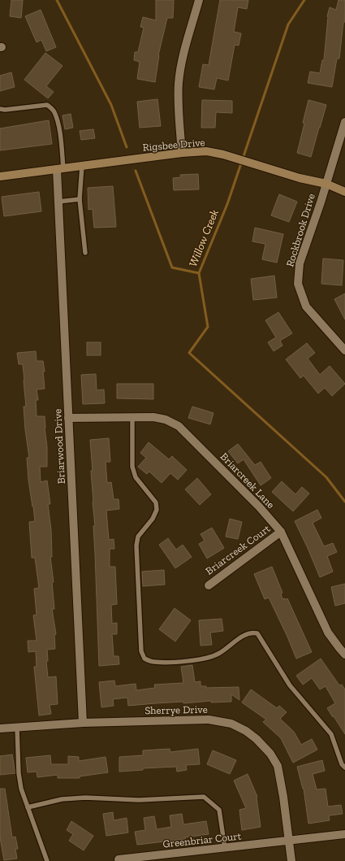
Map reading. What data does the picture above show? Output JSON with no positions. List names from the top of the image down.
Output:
{
  "streets": {
    "street": [
      "Rigsbee Drive",
      "Rockbrook Drive",
      "Briarwood Drive",
      "Briarcreek Lane",
      "Briarcreek Court",
      "Sherrye Drive",
      "Greenbriar Court"
    ]
  },
  "crossings": [
    ["Rigsbee Drive", "Rockbrook Drive"],
    ["Rigsbee Drive", "Briarwood Drive"],
    ["Briarwood Drive", "Briarcreek Lane"],
    ["Briarwood Drive", "Sherrye Drive"],
    ["Briarcreek Lane", "Briarcreek Court"],
    ["Sherrye Drive", "Greenbriar Court"]
  ],
  "water": ["Willow Creek"]
}
